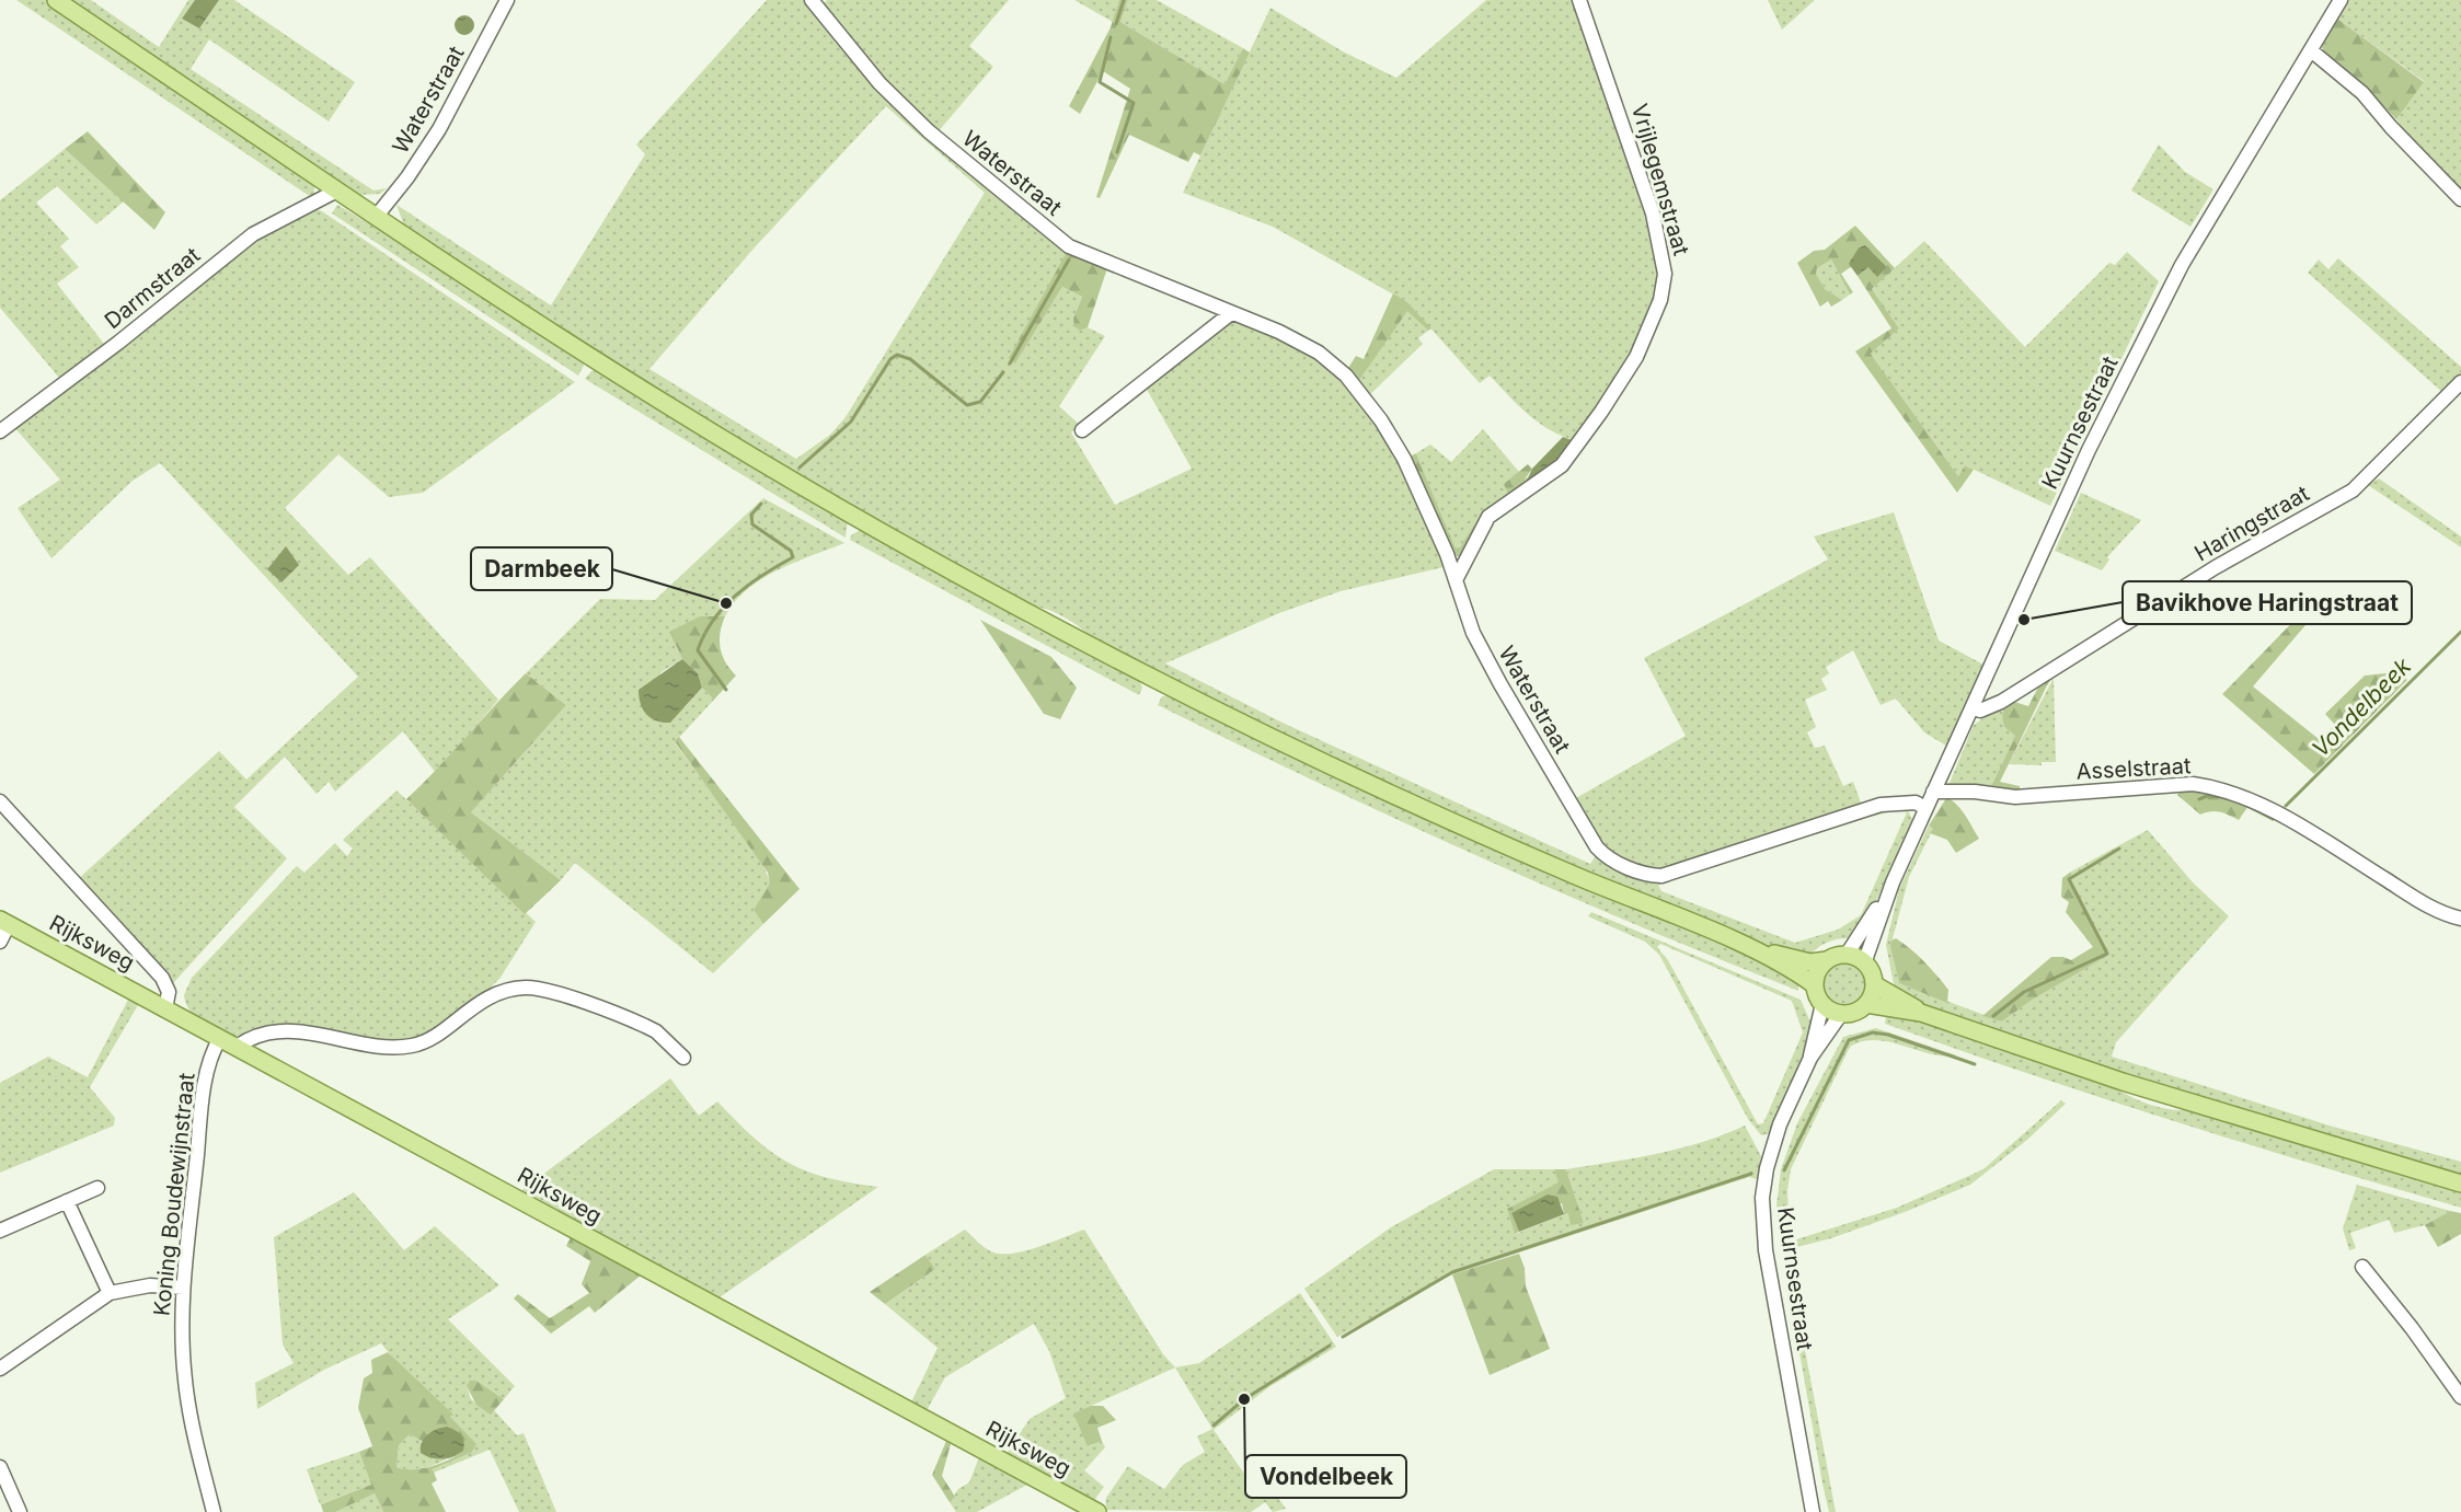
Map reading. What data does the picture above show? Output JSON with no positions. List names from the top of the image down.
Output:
{
  "streets": {
    "main road": ["Rijksweg"],
    "street": [
      "Waterstraat",
      "Vrijlegemstraat",
      "Darmstraat",
      "Kuurnsestraat",
      "Haringstraat",
      "Asselstraat",
      "Koning Boudewijnstraat"
    ]
  },
  "crossings": [
    ["Waterstraat", "Vrijlegemstraat"],
    ["Waterstraat", "Kuurnsestraat"],
    ["Kuurnsestraat", "Haringstraat"],
    ["Kuurnsestraat", "Asselstraat"],
    ["Rijksweg", "Koning Boudewijnstraat"]
  ],
  "water": ["Vondelbeek"],
  "places": ["Darmbeek", "Bavikhove Haringstraat", "Vondelbeek"]
}
